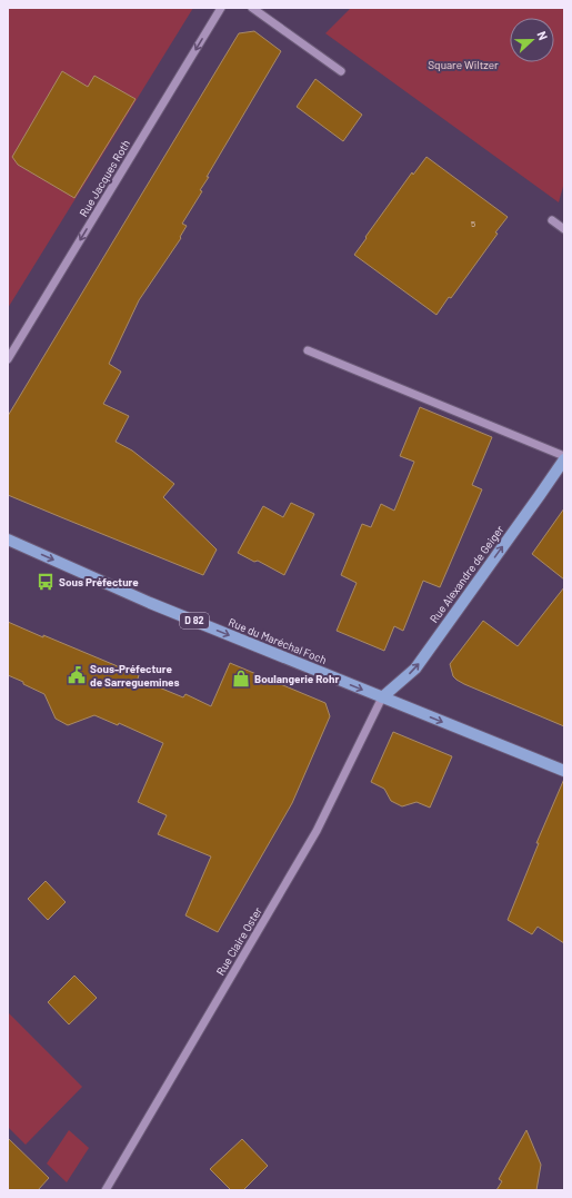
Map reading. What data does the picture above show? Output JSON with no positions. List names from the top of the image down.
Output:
{
  "streets": {
    "main road": ["Rue Alexandre de Geiger", "D 82", "Rue du Maréchal Foch"],
    "street": ["Rue Jacques Roth", "Rue Claire Oster"]
  },
  "crossings": [
    ["Rue Alexandre de Geiger", "Rue du Maréchal Foch"],
    ["Rue Alexandre de Geiger", "Rue Claire Oster"],
    ["Rue du Maréchal Foch", "Rue Claire Oster"]
  ],
  "one_way": ["Rue Jacques Roth", "Rue Alexandre de Geiger", "Rue du Maréchal Foch"],
  "parks": ["Square Wiltzer"],
  "places": {
    "bus stop": ["Sous Préfecture"],
    "public building": ["Sous-Préfecture de Sarreguemines"],
    "shop": ["Boulangerie Rohr"]
  },
  "house_numbers": ["5"],
  "north": "right"
}
